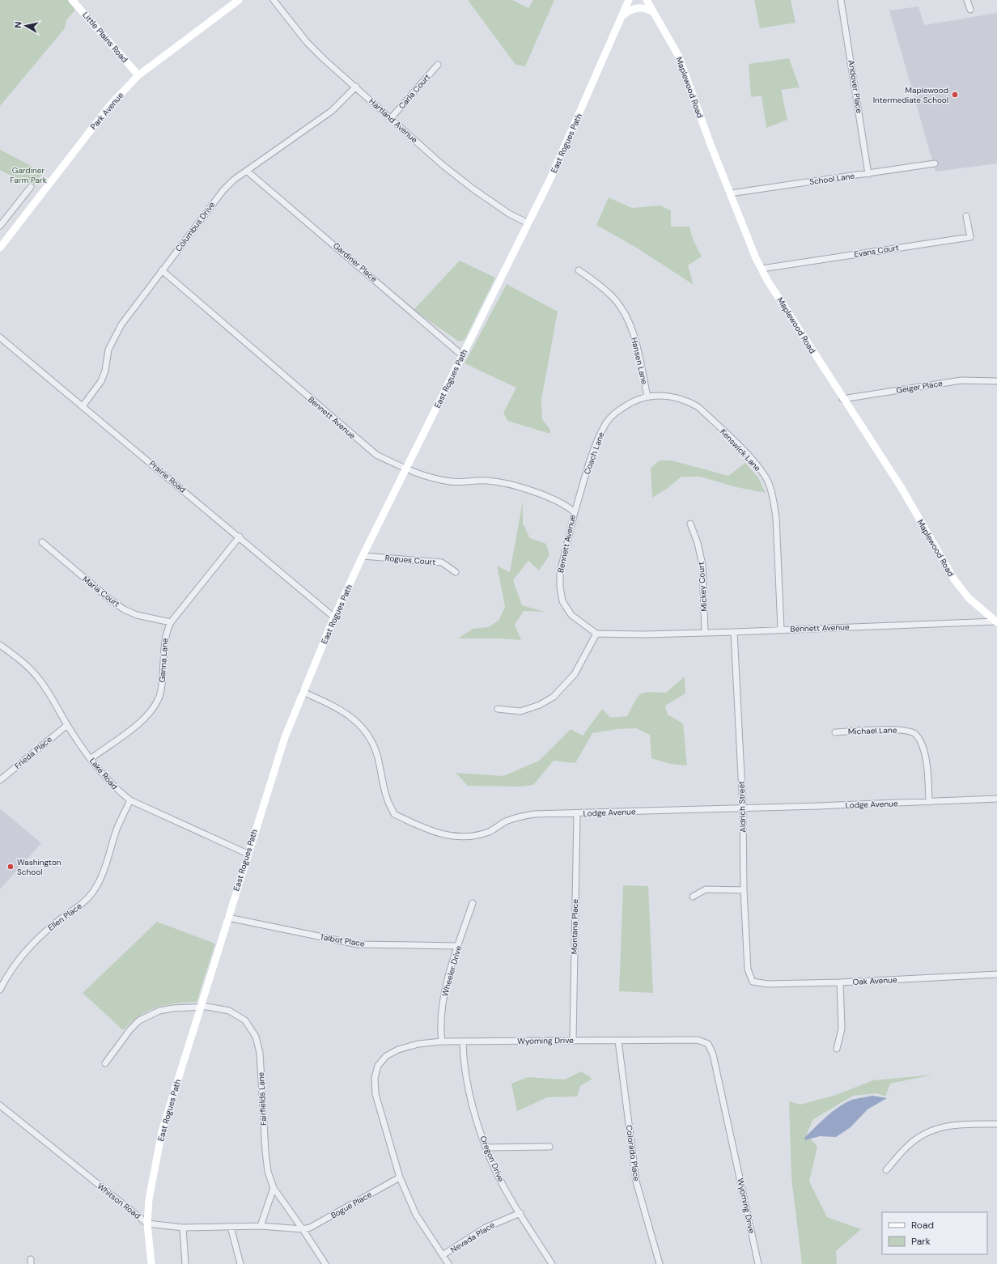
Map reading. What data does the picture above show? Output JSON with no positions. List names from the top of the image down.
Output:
{
  "streets": {
    "street": [
      "Little Plains Road",
      "Andover Place",
      "Maplewood Road",
      "Carla Court",
      "Park Avenue",
      "Hartland Avenue",
      "East Rogues Path",
      "School Lane",
      "Columbus Drive",
      "Evans Court",
      "Gardiner Place",
      "Hansen Lane",
      "Geiger Place",
      "Bennett Avenue",
      "Kenswick Lane",
      "Coach Lane",
      "Prairie Road",
      "Rogues Court",
      "Mickey Court",
      "Maria Court",
      "Ganna Lane",
      "Michael Lane",
      "Frieda Place",
      "Lake Road",
      "Lodge Avenue",
      "Aldrich Street",
      "Ellen Place",
      "Montana Place",
      "Talbot Place",
      "Wheeler Drive",
      "Oak Avenue",
      "Wyoming Drive",
      "Fairfields Lane",
      "Colorado Place",
      "Oregon Drive",
      "Whitson Road",
      "Bogue Place",
      "Nevada Place"
    ]
  },
  "crossings": [
    ["Little Plains Road", "Park Avenue"],
    ["Andover Place", "School Lane"],
    ["Maplewood Road", "School Lane"],
    ["Maplewood Road", "Evans Court"],
    ["Maplewood Road", "Geiger Place"],
    ["Maplewood Road", "Bennett Avenue"],
    ["Carla Court", "Hartland Avenue"],
    ["Hartland Avenue", "East Rogues Path"],
    ["Hartland Avenue", "Columbus Drive"],
    ["East Rogues Path", "Gardiner Place"],
    ["East Rogues Path", "Bennett Avenue"],
    ["East Rogues Path", "Prairie Road"],
    ["East Rogues Path", "Rogues Court"],
    ["East Rogues Path", "Lake Road"],
    ["East Rogues Path", "Lodge Avenue"],
    ["East Rogues Path", "Talbot Place"],
    ["East Rogues Path", "Fairfields Lane"],
    ["East Rogues Path", "Whitson Road"],
    ["Columbus Drive", "Gardiner Place"],
    ["Columbus Drive", "Bennett Avenue"],
    ["Columbus Drive", "Prairie Road"],
    ["Hansen Lane", "Kenswick Lane"],
    ["Hansen Lane", "Coach Lane"],
    ["Bennett Avenue", "Kenswick Lane"],
    ["Bennett Avenue", "Coach Lane"],
    ["Bennett Avenue", "Mickey Court"],
    ["Bennett Avenue", "Aldrich Street"],
    ["Kenswick Lane", "Coach Lane"],
    ["Prairie Road", "Ganna Lane"],
    ["Maria Court", "Ganna Lane"],
    ["Ganna Lane", "Lake Road"],
    ["Michael Lane", "Lodge Avenue"],
    ["Frieda Place", "Lake Road"],
    ["Lake Road", "Ellen Place"],
    ["Lodge Avenue", "Aldrich Street"],
    ["Lodge Avenue", "Montana Place"],
    ["Aldrich Street", "Oak Avenue"],
    ["Montana Place", "Wyoming Drive"],
    ["Talbot Place", "Wheeler Drive"],
    ["Wheeler Drive", "Wyoming Drive"],
    ["Wyoming Drive", "Colorado Place"],
    ["Wyoming Drive", "Oregon Drive"],
    ["Wyoming Drive", "Bogue Place"],
    ["Wyoming Drive", "Nevada Place"],
    ["Oregon Drive", "Nevada Place"],
    ["Whitson Road", "Bogue Place"]
  ],
  "parks": ["Gardiner Farm Park"],
  "places": ["Maplewood Intermediate School", "Washington School"],
  "legend": ["Road", "Park"],
  "north": "left"
}
